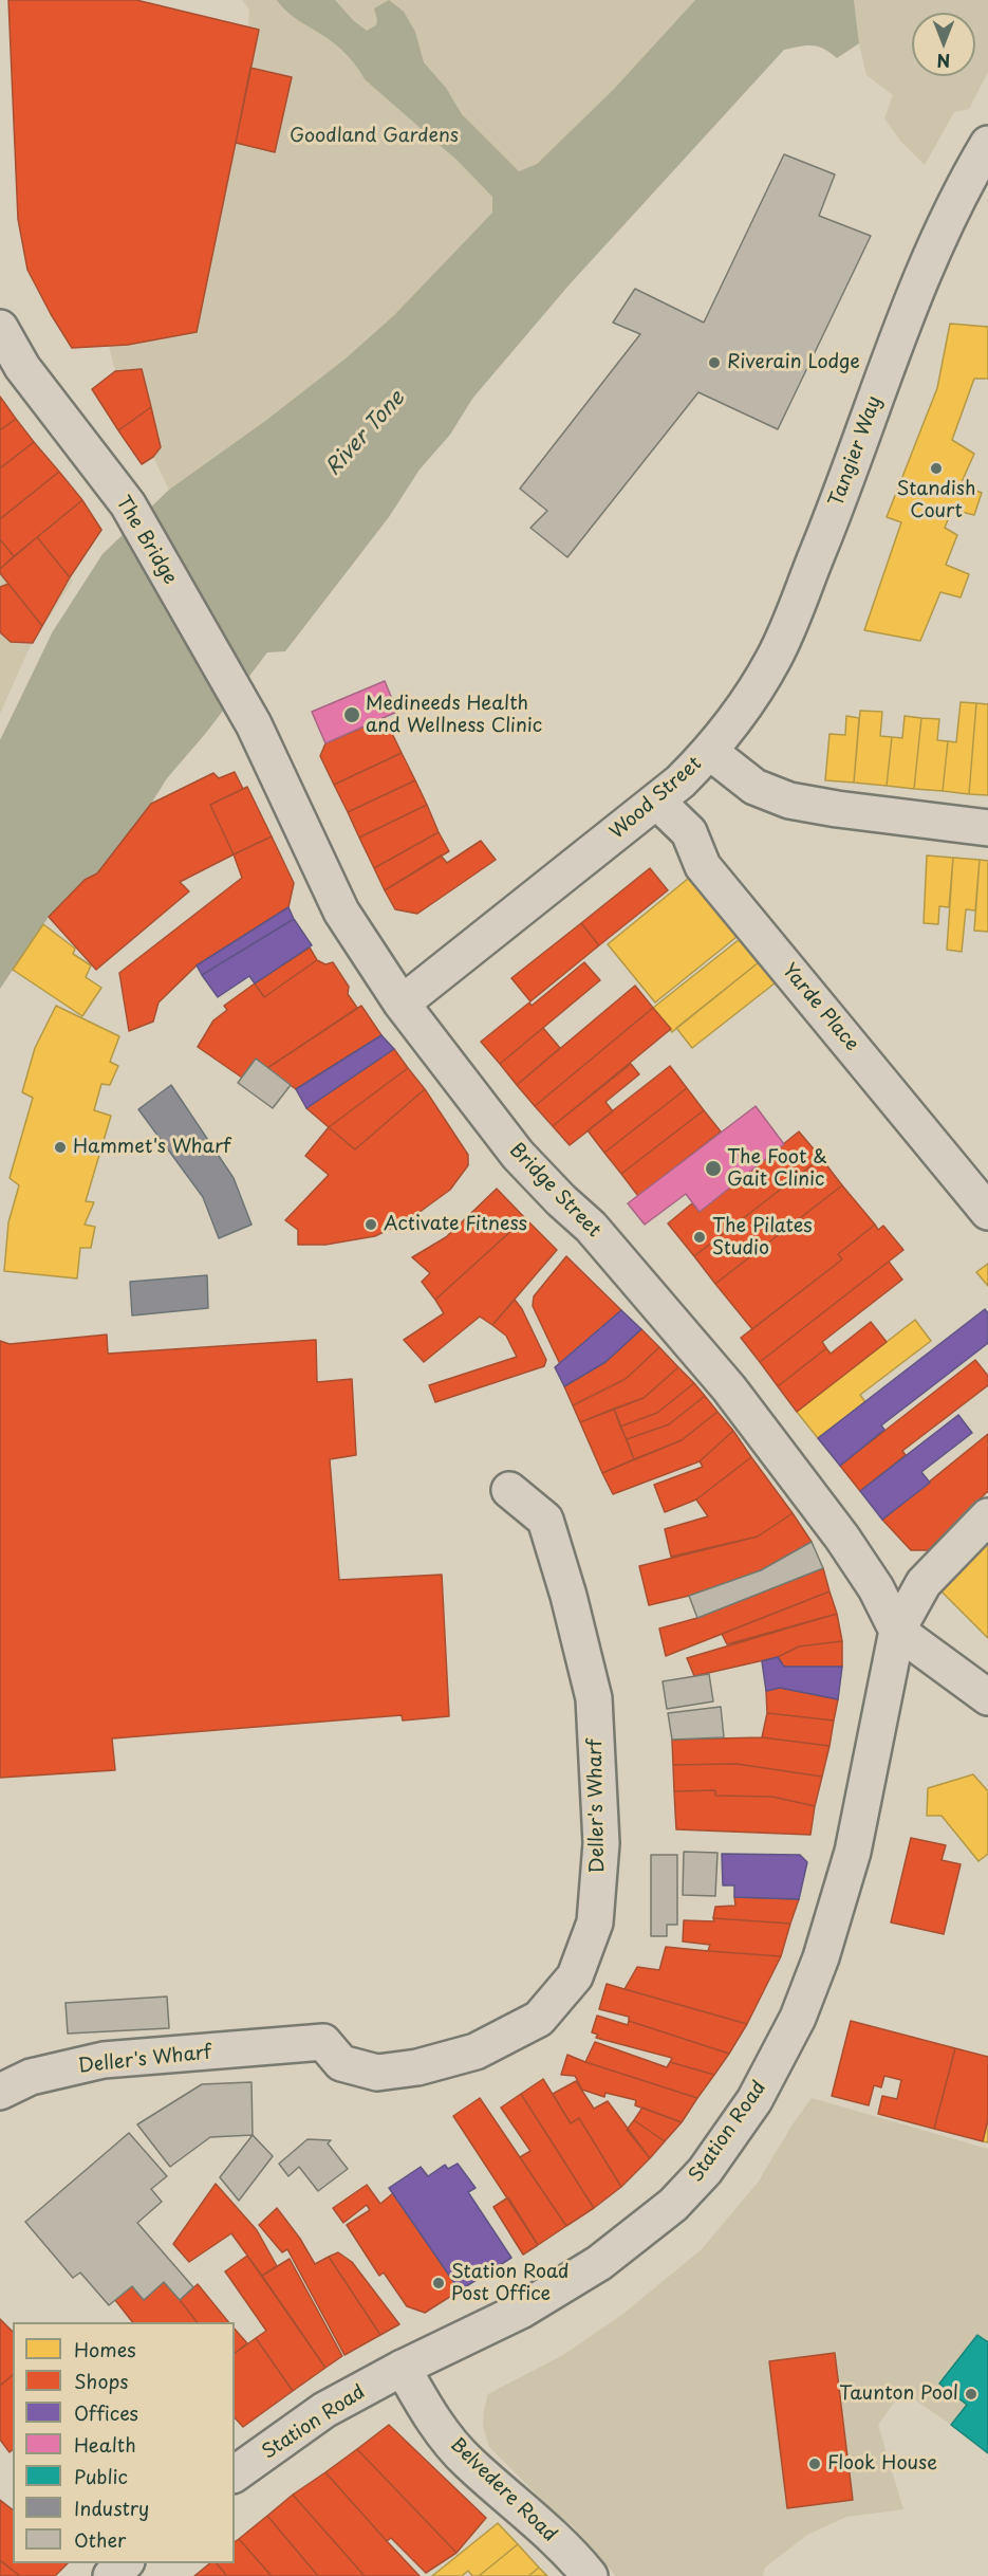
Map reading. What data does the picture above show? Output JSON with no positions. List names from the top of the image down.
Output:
{
  "streets": {
    "main road": [
      "Tangier Way",
      "The Bridge",
      "Wood Street",
      "Yarde Place",
      "Bridge Street",
      "Deller's Wharf",
      "Station Road",
      "Belvedere Road"
    ]
  },
  "crossings": [
    ["Tangier Way", "Wood Street"],
    ["The Bridge", "Bridge Street"],
    ["Wood Street", "Yarde Place"],
    ["Wood Street", "Bridge Street"],
    ["Bridge Street", "Station Road"],
    ["Station Road", "Belvedere Road"]
  ],
  "water": ["River Tone"],
  "parks": ["Goodland Gardens"],
  "places": [
    "Riverain Lodge",
    "Standish Court",
    "Medineeds Health and Wellness Clinic",
    "Hammet's Wharf",
    "The Foot & Gait Clinic",
    "Activate Fitness",
    "The Pilates Studio",
    "Station Road Post Office",
    "Taunton Pool",
    "Flook House"
  ],
  "legend": [
    "Homes",
    "Shops",
    "Offices",
    "Health",
    "Public",
    "Industry",
    "Other"
  ],
  "north": "bottom"
}
